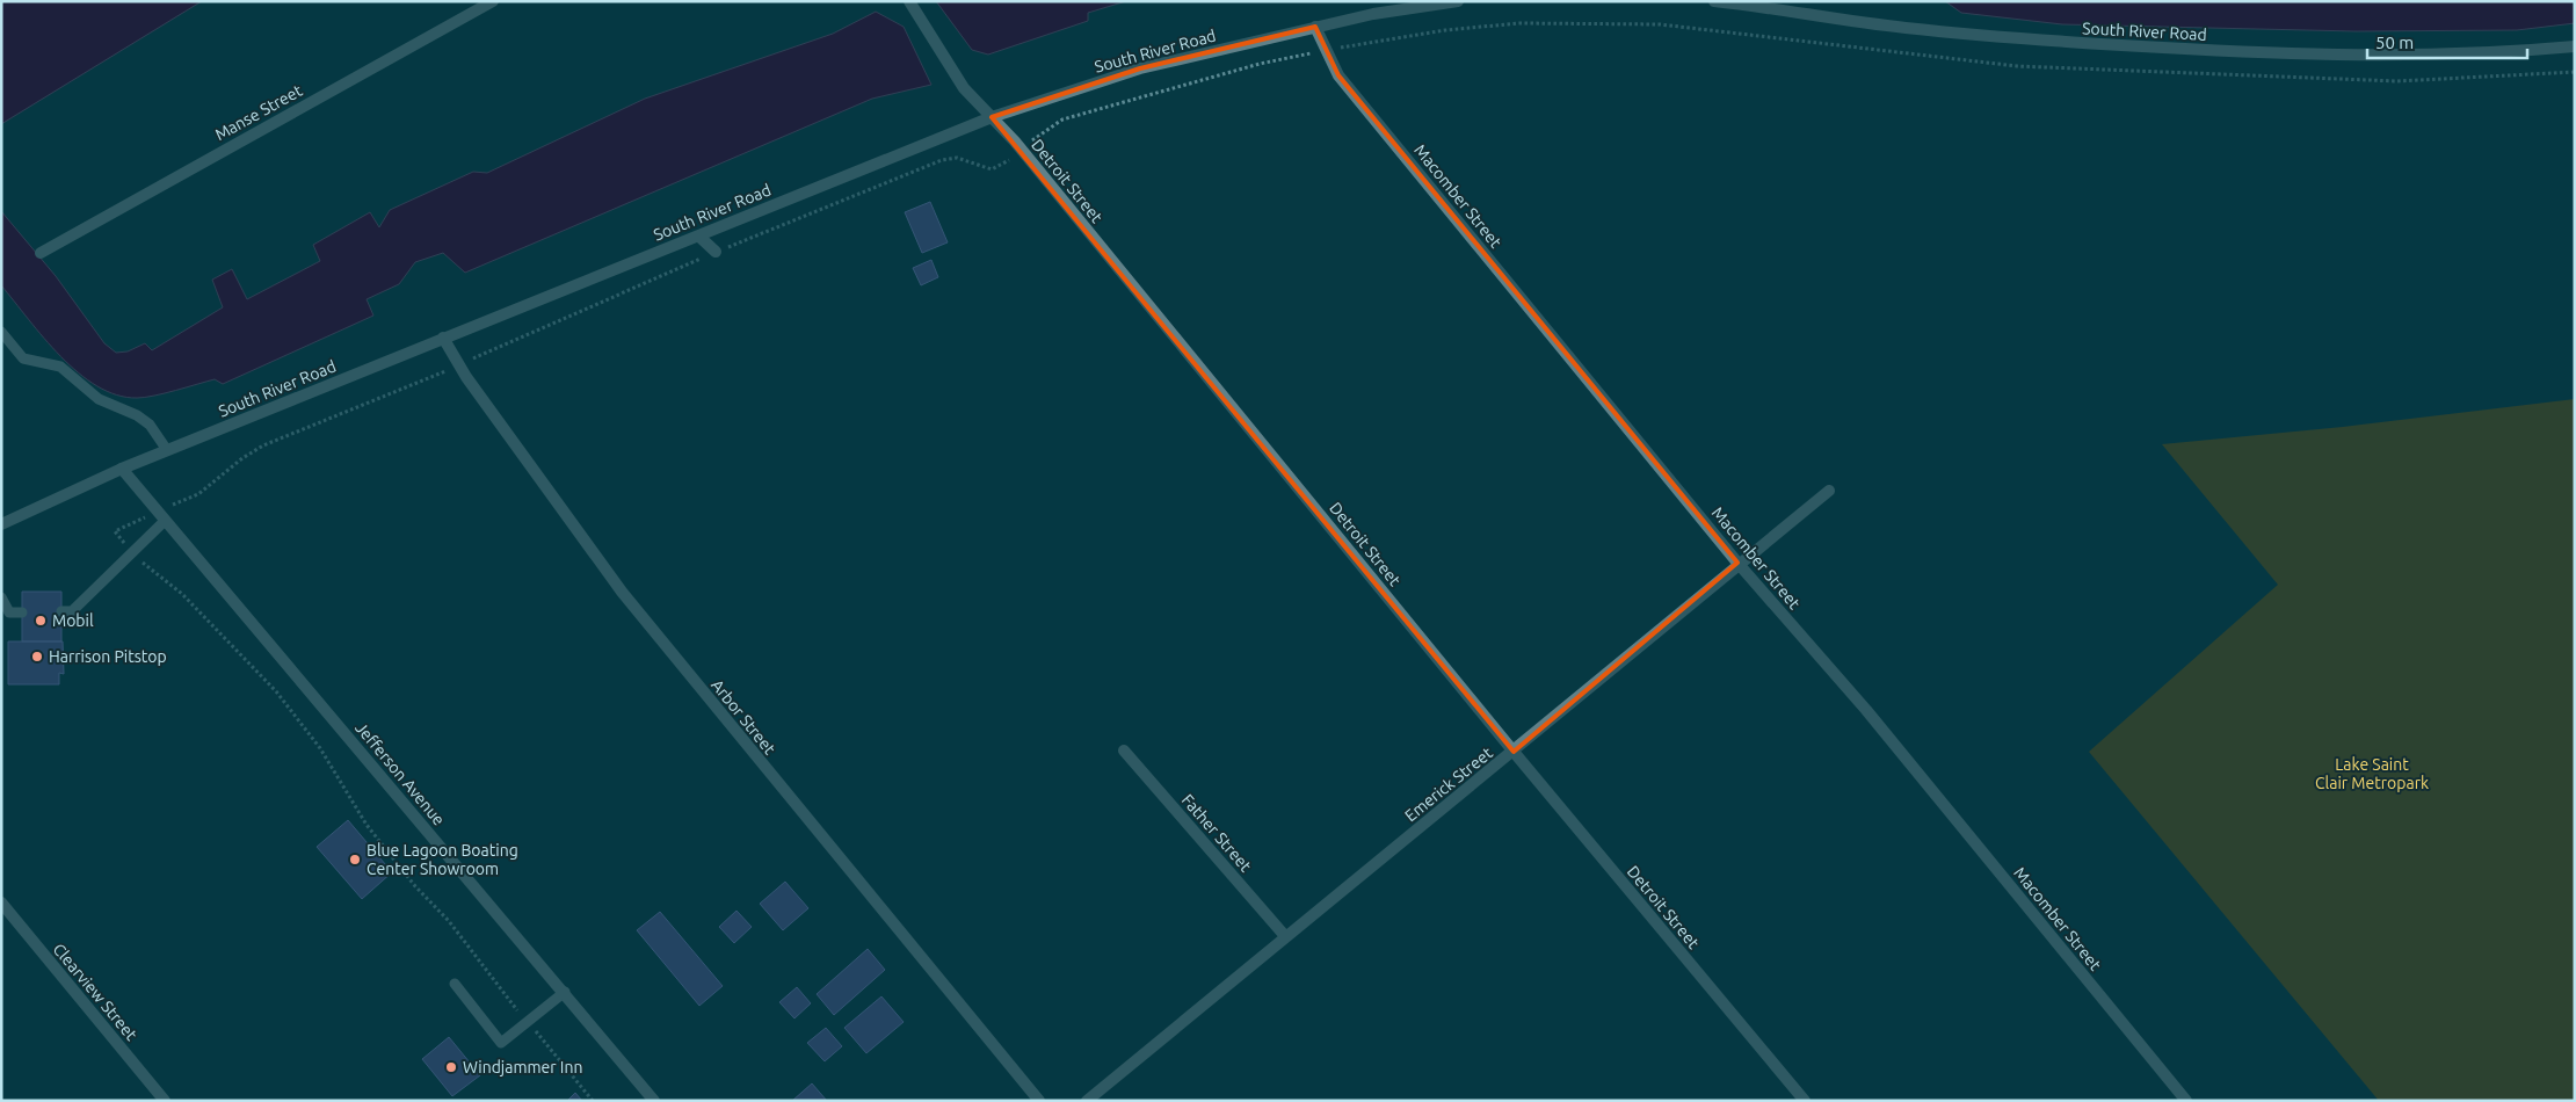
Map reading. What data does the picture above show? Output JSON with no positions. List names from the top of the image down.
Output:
{
  "streets": {
    "street": [
      "South River Road",
      "Manse Street",
      "Detroit Street",
      "Macomber Street",
      "Arbor Street",
      "Jefferson Avenue",
      "Emerick Street",
      "Father Street",
      "Clearview Street"
    ]
  },
  "crossings": [
    ["South River Road", "Detroit Street"],
    ["South River Road", "Macomber Street"],
    ["South River Road", "Arbor Street"],
    ["South River Road", "Jefferson Avenue"],
    ["Detroit Street", "Emerick Street"],
    ["Macomber Street", "Emerick Street"],
    ["Emerick Street", "Father Street"]
  ],
  "parks": ["Lake Saint Clair Metropark"],
  "places": [
    "Mobil",
    "Harrison Pitstop",
    "Blue Lagoon Boating Center Showroom",
    "Windjammer Inn"
  ],
  "scale_bar": "50 m"
}
